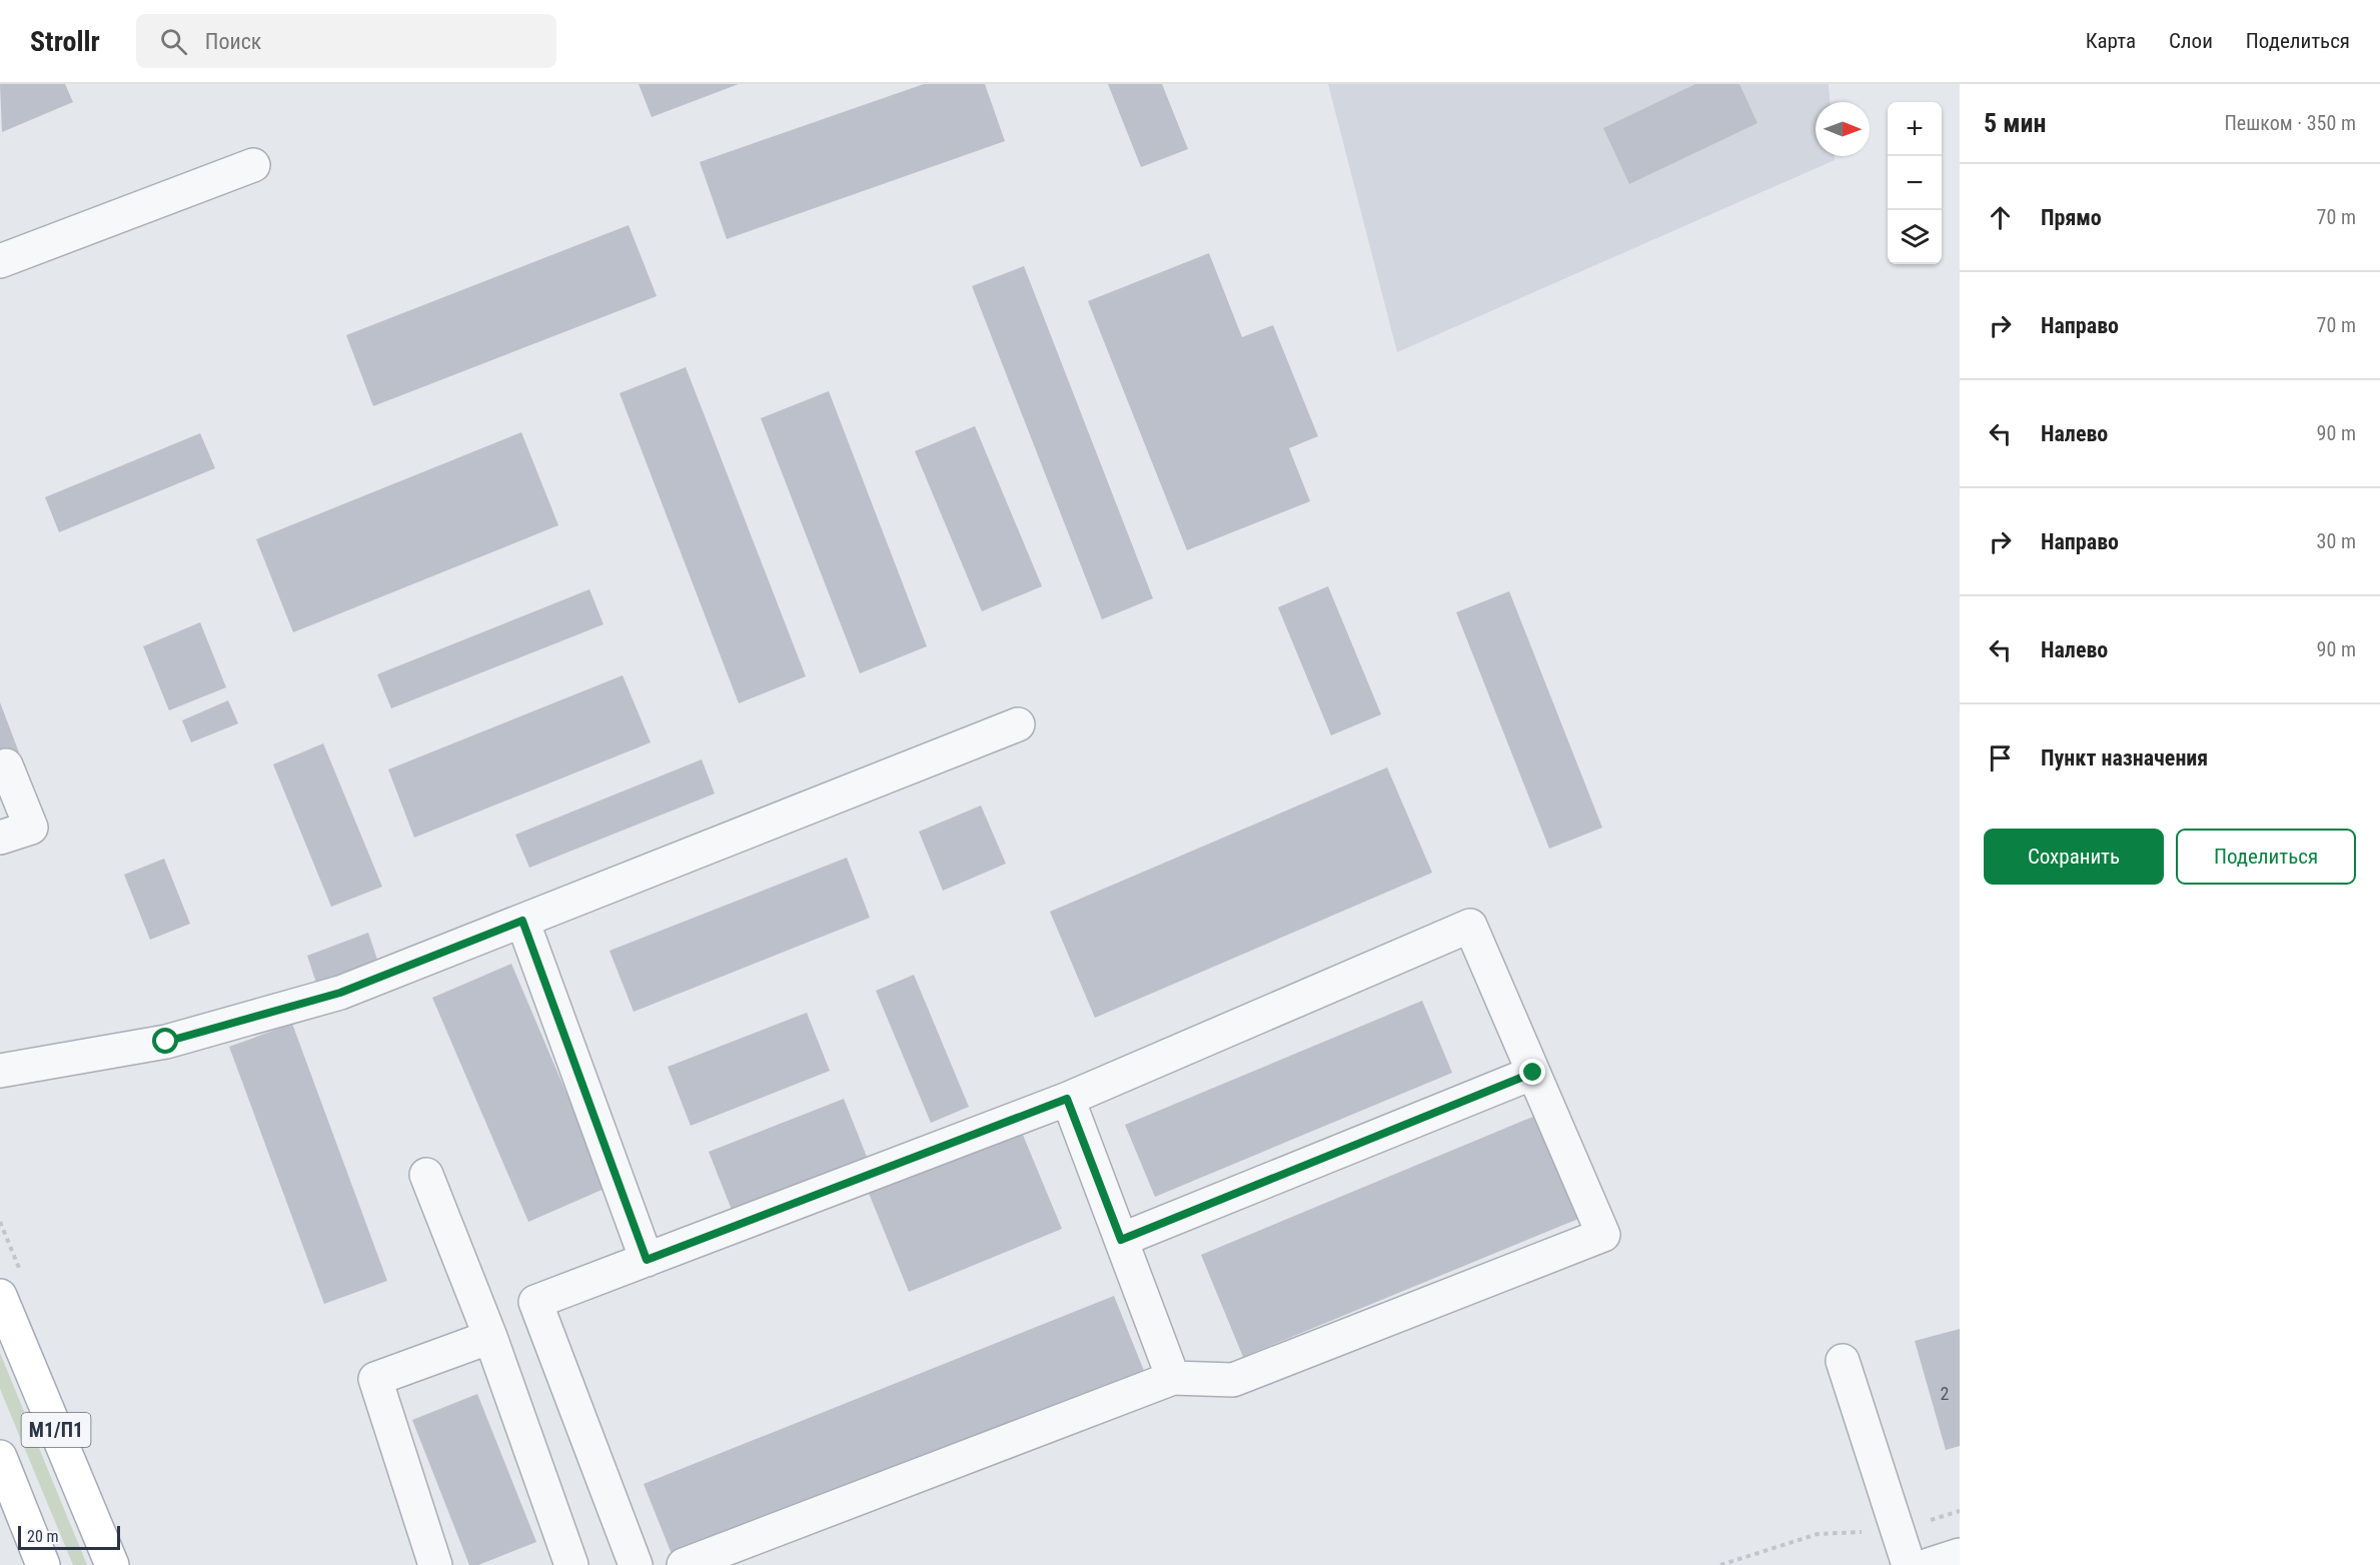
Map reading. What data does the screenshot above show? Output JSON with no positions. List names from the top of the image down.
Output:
{
  "streets": {
    "main road": ["М1/П1"]
  },
  "house_numbers": ["2"],
  "scale_bar": "20 m",
  "north": "right",
  "page": {
    "header": "Strollr",
    "search": "Поиск",
    "nav": ["Карта", "Слои", "Поделиться"],
    "heading": ["5 мин", "Пешком · 350 m"],
    "map_buttons": ["+", "−"],
    "list": [
      ["Прямо", "70 m"],
      ["Направо", "70 m"],
      ["Налево", "90 m"],
      ["Направо", "30 m"],
      ["Налево", "90 m"],
      "Пункт назначения"
    ],
    "buttons": ["Сохранить", "Поделиться"],
    "scale": "20 m"
  }
}
